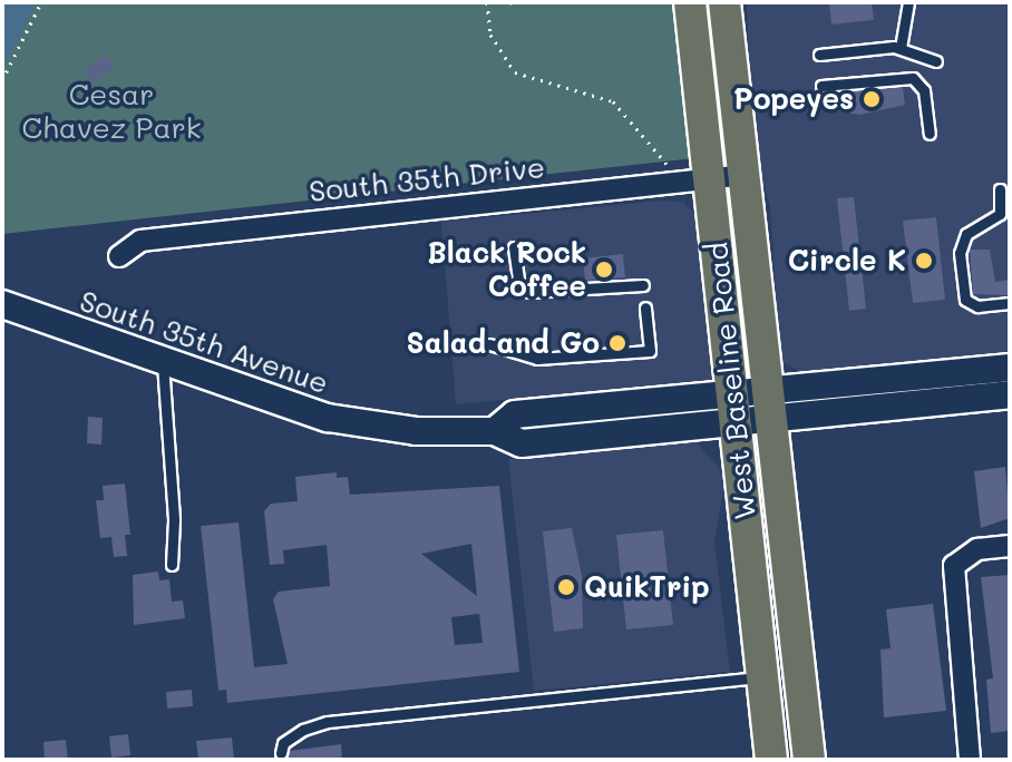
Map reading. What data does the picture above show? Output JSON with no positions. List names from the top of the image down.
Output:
{
  "streets": {
    "main road": ["South 35th Avenue", "West Baseline Road"],
    "street": ["South 35th Drive"]
  },
  "crossings": [
    ["South 35th Drive", "West Baseline Road"],
    ["South 35th Avenue", "West Baseline Road"]
  ],
  "parks": ["Cesar Chavez Park"],
  "places": [
    "Popeyes",
    "Circle K",
    "Black Rock Coffee",
    "Salad and Go",
    "QuikTrip"
  ]
}
